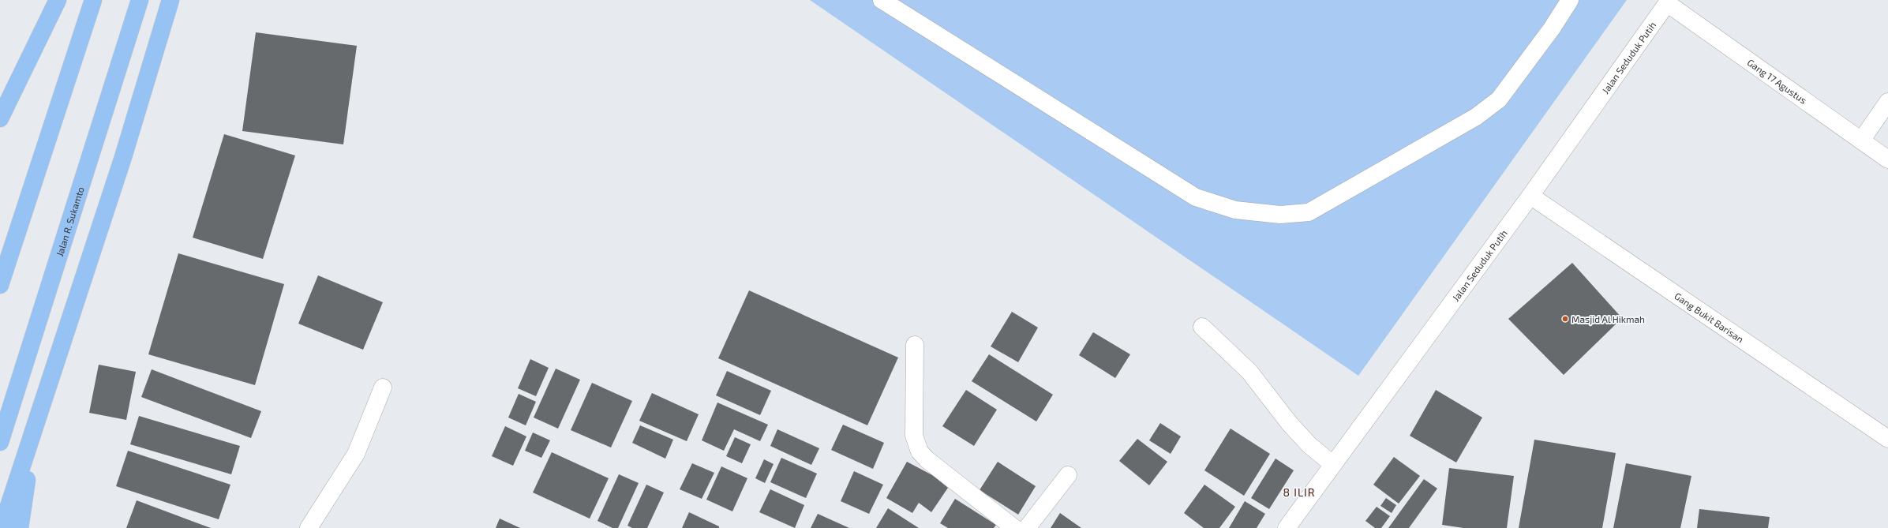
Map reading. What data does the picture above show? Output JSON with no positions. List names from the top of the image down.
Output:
{
  "streets": {
    "highway": ["Jalan R. Sukamto"],
    "street": ["Jalan Seduduk Putih", "Gang 17 Agustus", "Gang Bukit Barisan"]
  },
  "crossings": [
    ["Jalan Seduduk Putih", "Gang 17 Agustus"],
    ["Jalan Seduduk Putih", "Gang Bukit Barisan"]
  ],
  "districts": ["8 ILIR"],
  "places": ["Masjid Al Hikmah"]
}
